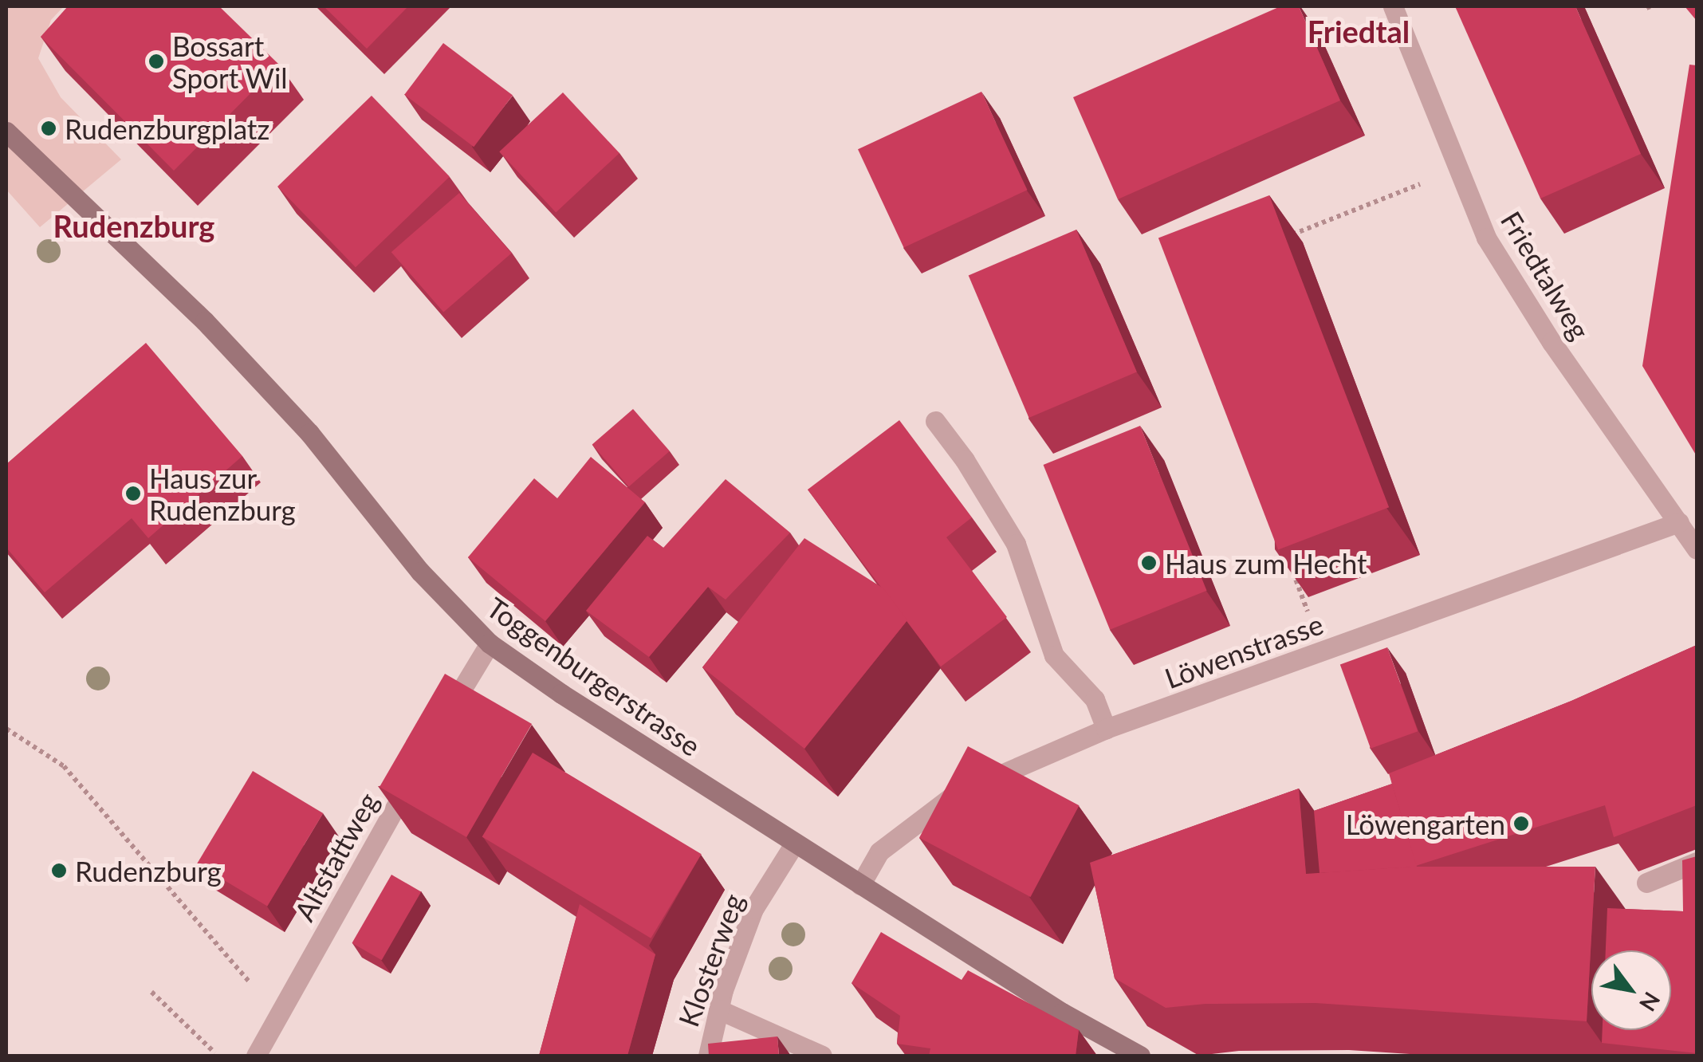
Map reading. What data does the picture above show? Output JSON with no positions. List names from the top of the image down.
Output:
{
  "streets": {
    "main road": ["Toggenburgerstrasse"],
    "street": [
      "Friedtalweg",
      "Löwenstrasse",
      "Altstattweg",
      "Klosterweg"
    ]
  },
  "crossings": [
    ["Friedtalweg", "Löwenstrasse"],
    ["Löwenstrasse", "Toggenburgerstrasse"],
    ["Toggenburgerstrasse", "Klosterweg"]
  ],
  "districts": ["Friedtal", "Rudenzburg"],
  "places": [
    "Bossart Sport Wil",
    "Rudenzburgplatz",
    "Haus zur Rudenzburg",
    "Haus zum Hecht",
    "Löwengarten",
    "Rudenzburg"
  ],
  "north": "bottom right"
}
